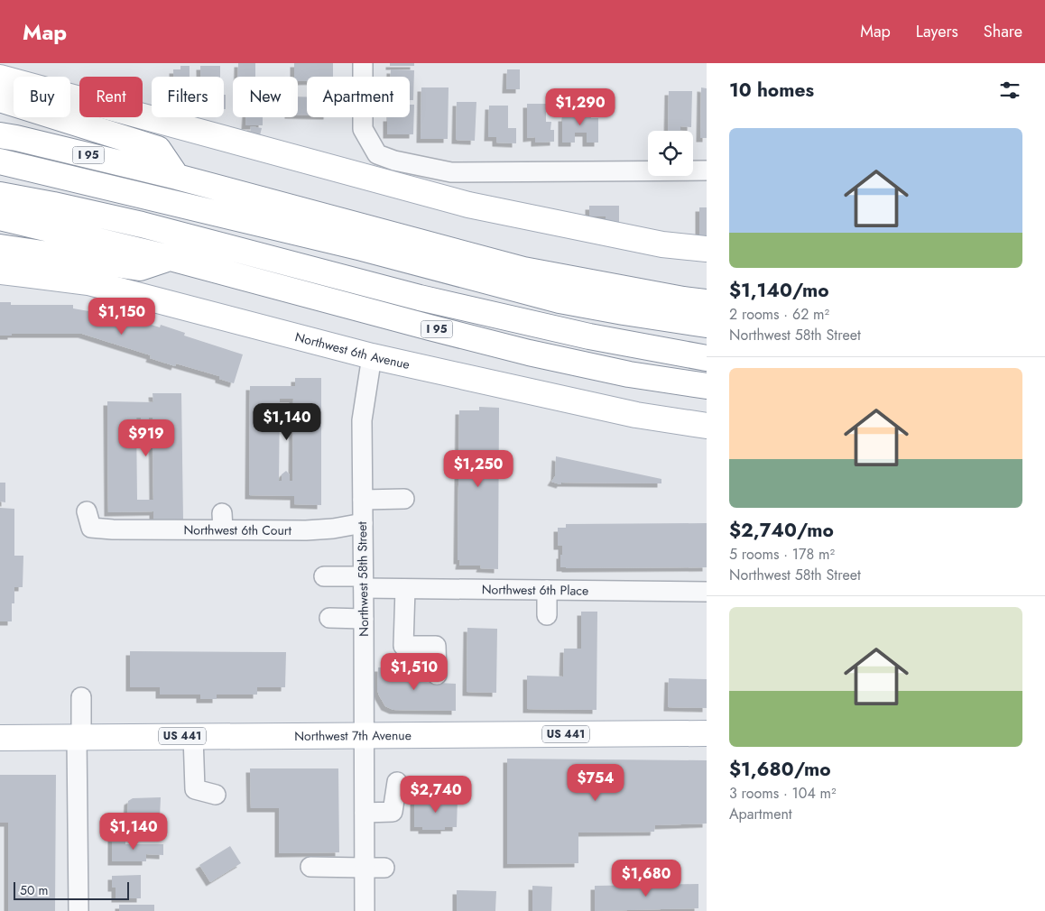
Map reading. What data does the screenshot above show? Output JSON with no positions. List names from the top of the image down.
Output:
{
  "streets": {
    "main road": [
      "I 95",
      "Northwest 6th Avenue",
      "US 441",
      "Northwest 7th Avenue"
    ],
    "street": ["Northwest 6th Court", "Northwest 58th Street", "Northwest 6th Place"]
  },
  "crossings": [
    ["Northwest 6th Avenue", "Northwest 58th Street"],
    ["Northwest 6th Court", "Northwest 58th Street"],
    ["Northwest 58th Street", "Northwest 6th Place"],
    ["Northwest 58th Street", "Northwest 7th Avenue"]
  ],
  "scale_bar": "50 m",
  "page": {
    "header": "Map",
    "nav": ["Map", "Layers", "Share"],
    "heading": "10 homes",
    "chip": [
      "Buy",
      "Rent",
      "Filters",
      "New",
      "Apartment"
    ],
    "price": [
      "$1,290",
      "$1,150",
      "$1,140",
      "$919",
      "$1,250",
      "$1,510",
      "$754",
      "$2,740",
      "$1,140",
      "$1,680"
    ],
    "list": [
      {
        "name": "$1,140/mo",
        "note": "2 rooms · 62 m² · Northwest 58th Street"
      },
      {
        "name": "$2,740/mo",
        "note": "5 rooms · 178 m² · Northwest 58th Street"
      },
      {
        "name": "$1,680/mo",
        "note": "3 rooms · 104 m² · Apartment"
      }
    ],
    "scale": "50 m"
  }
}
